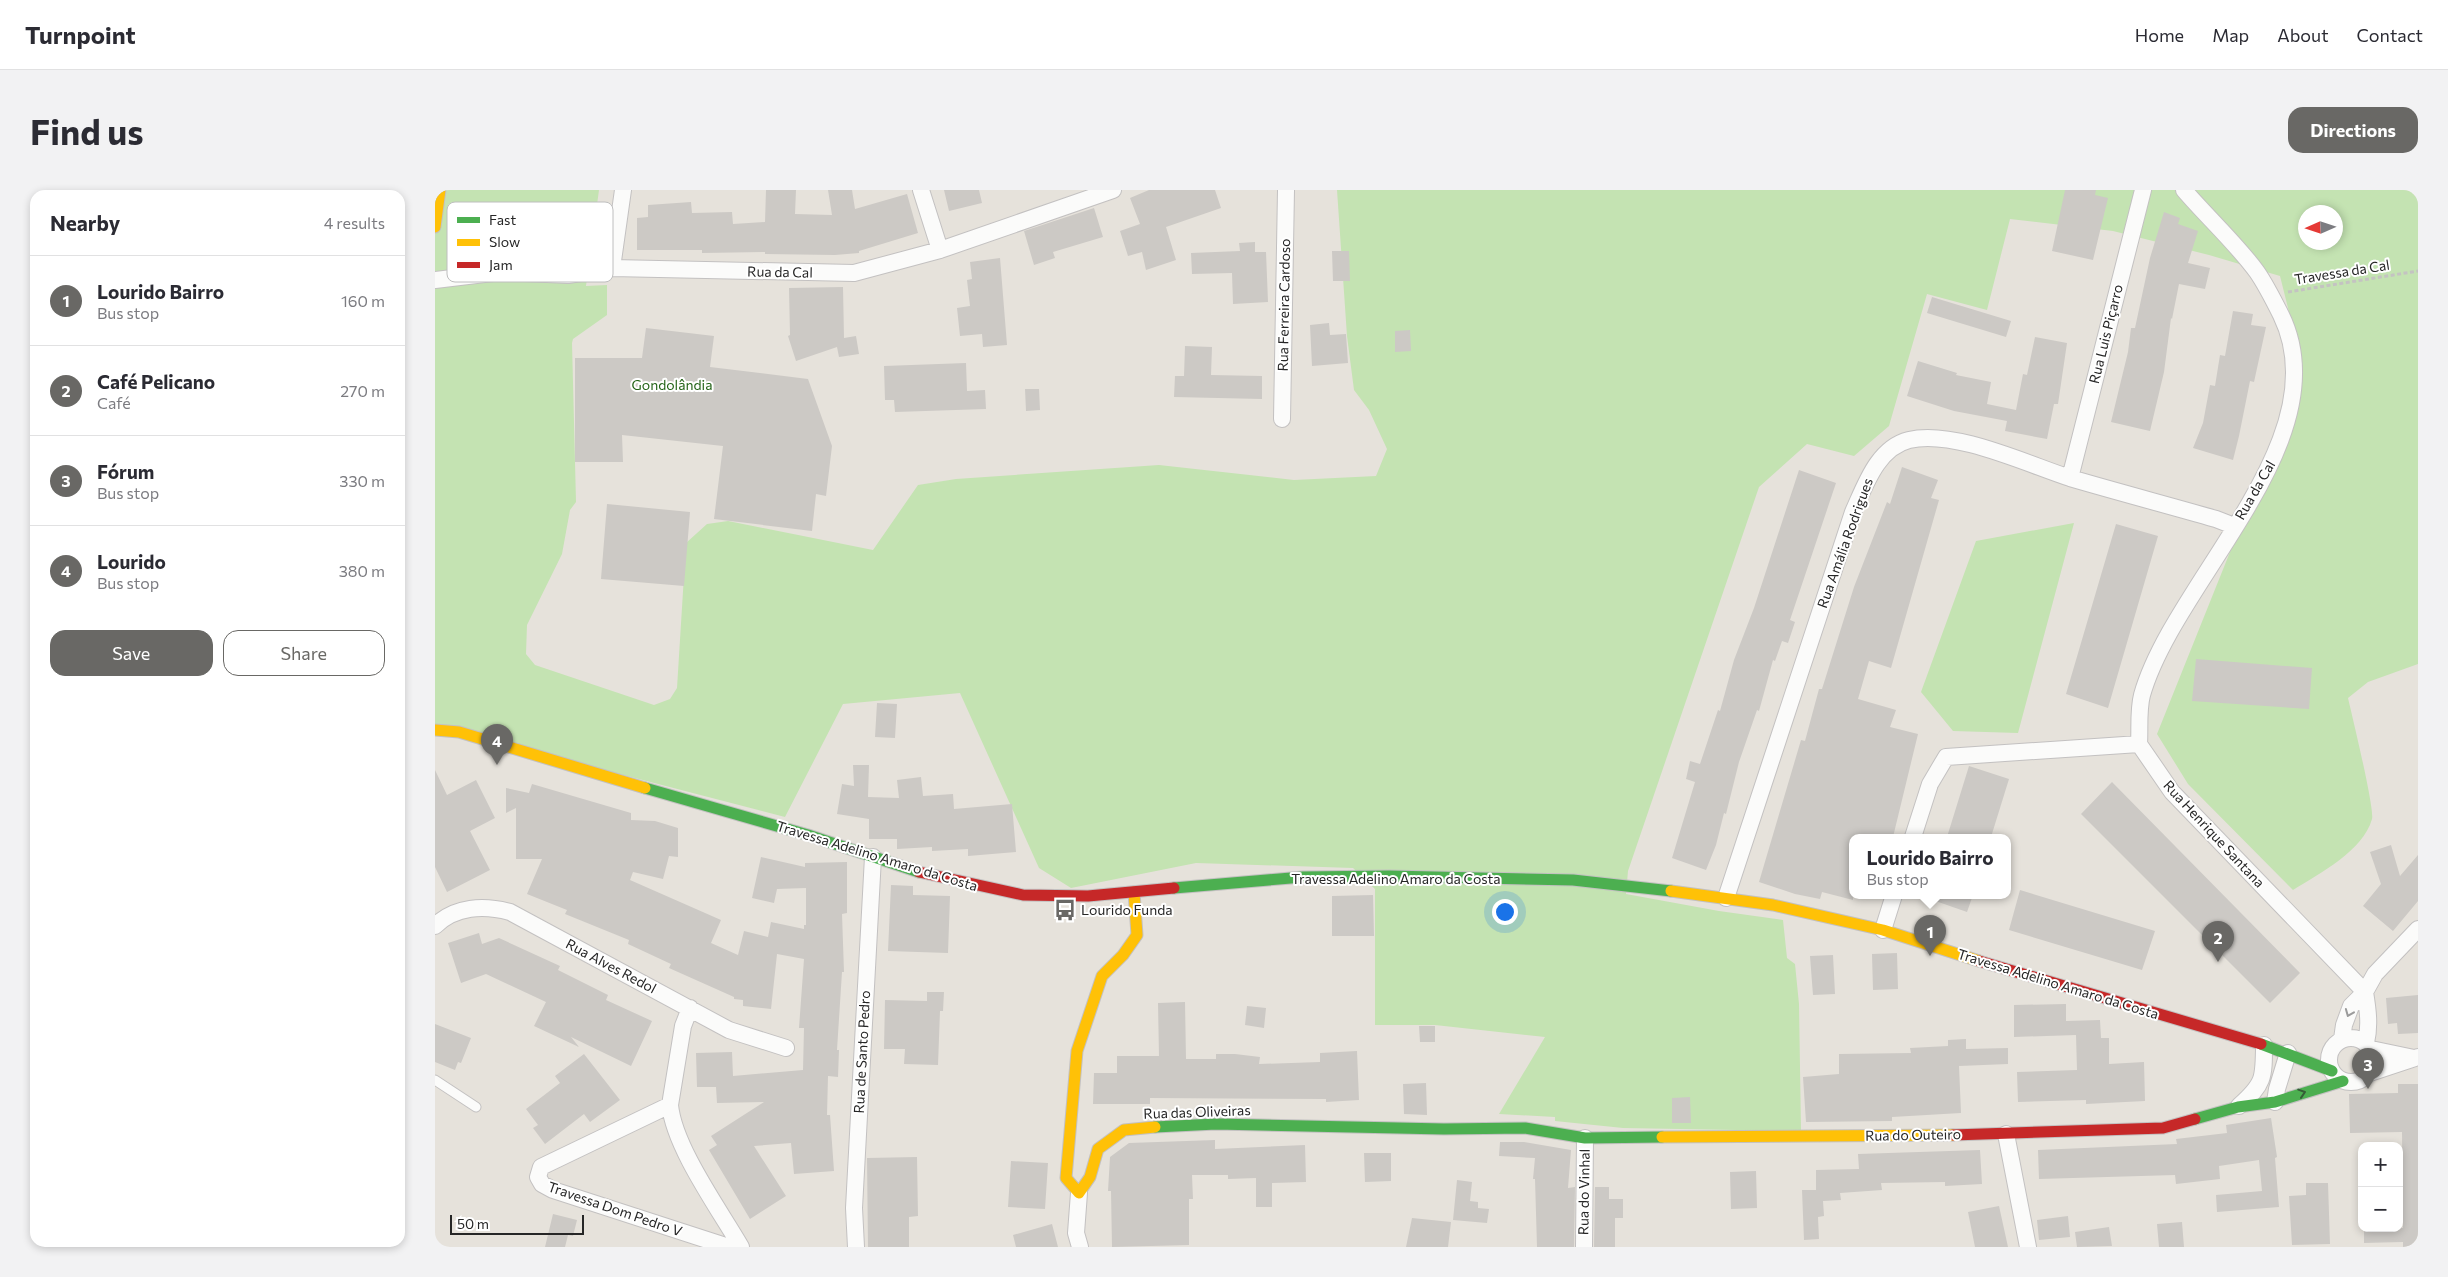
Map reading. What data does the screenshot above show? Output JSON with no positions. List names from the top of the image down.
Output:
{
  "streets": {
    "street": [
      "Rua da Cal",
      "Rua Ferreira Cardoso",
      "Rua Luis Piçarro",
      "Rua Amália Rodrigues",
      "Rua Henrique Santana",
      "Travessa Adelino Amaro da Costa",
      "Rua Alves Redol",
      "Rua de Santo Pedro",
      "Rua das Oliveiras",
      "Rua do Outeiro",
      "Rua do Vinhal",
      "Travessa Dom Pedro V"
    ],
    "path": ["Travessa da Cal"]
  },
  "crossings": [
    ["Rua da Cal", "Travessa da Cal"],
    ["Rua da Cal", "Rua Amália Rodrigues"],
    ["Rua da Cal", "Rua Henrique Santana"],
    ["Rua Luis Piçarro", "Rua Amália Rodrigues"],
    ["Rua Amália Rodrigues", "Travessa Adelino Amaro da Costa"],
    ["Travessa Adelino Amaro da Costa", "Rua de Santo Pedro"],
    ["Travessa Adelino Amaro da Costa", "Rua do Outeiro"],
    ["Rua das Oliveiras", "Rua do Outeiro"],
    ["Rua das Oliveiras", "Rua do Vinhal"],
    ["Rua do Outeiro", "Rua do Vinhal"]
  ],
  "parks": ["Gondolândia"],
  "places": {
    "bus stop": ["Lourido Funda"]
  },
  "legend": ["Fast", "Slow", "Jam"],
  "scale_bar": "50 m",
  "north": "left",
  "page": {
    "header": "Turnpoint",
    "nav": [
      "Home",
      "Map",
      "About",
      "Contact"
    ],
    "buttons": [
      "Directions",
      ["Save", "Share"]
    ],
    "title": "Find us",
    "heading": ["Nearby", "4 results"],
    "list": [
      {
        "mark": "1",
        "name": "Lourido Bairro",
        "note": "Bus stop",
        "value": "160 m"
      },
      {
        "mark": "2",
        "name": "Café Pelicano",
        "note": "Café",
        "value": "270 m"
      },
      {
        "mark": "3",
        "name": "Fórum",
        "note": "Bus stop",
        "value": "330 m"
      },
      {
        "mark": "4",
        "name": "Lourido",
        "note": "Bus stop",
        "value": "380 m"
      }
    ],
    "pins": [
      "4",
      "1",
      "2",
      "3"
    ],
    "popup": ["Lourido Bairro", "Bus stop"],
    "map_buttons": ["+", "−"],
    "scale": "50 m"
  }
}
